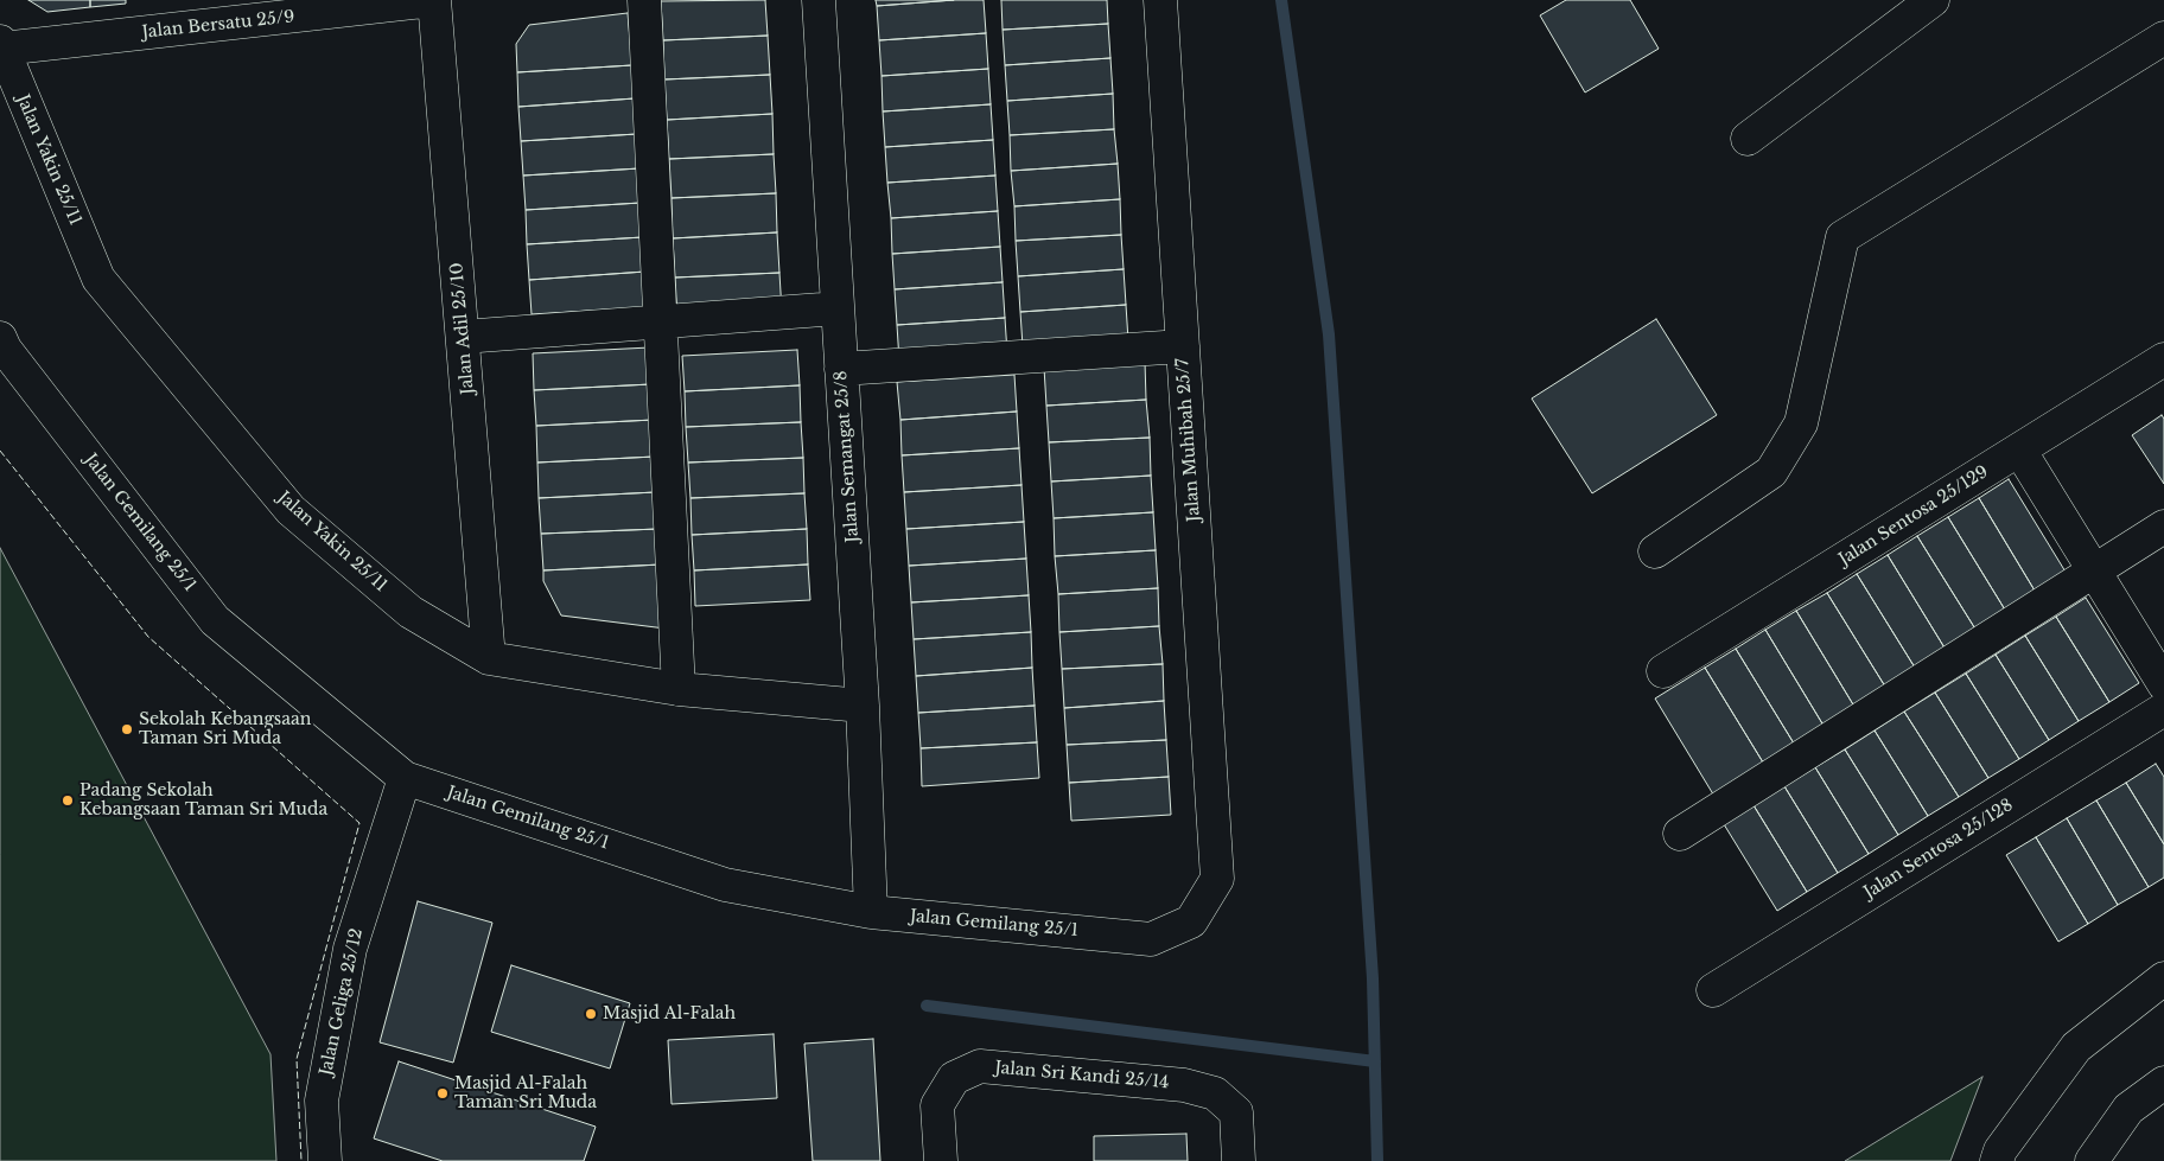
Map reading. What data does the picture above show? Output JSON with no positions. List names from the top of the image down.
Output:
{
  "streets": {
    "main road": [
      "Jalan Bersatu 25/9",
      "Jalan Yakin 25/11",
      "Jalan Adil 25/10",
      "Jalan Muhibah 25/7",
      "Jalan Semangat 25/8",
      "Jalan Sentosa 25/129",
      "Jalan Gemilang 25/1",
      "Jalan Sentosa 25/128",
      "Jalan Geliga 25/12",
      "Jalan Sri Kandi 25/14"
    ]
  },
  "crossings": [
    ["Jalan Bersatu 25/9", "Jalan Yakin 25/11"],
    ["Jalan Bersatu 25/9", "Jalan Adil 25/10"],
    ["Jalan Yakin 25/11", "Jalan Adil 25/10"],
    ["Jalan Yakin 25/11", "Jalan Semangat 25/8"],
    ["Jalan Muhibah 25/7", "Jalan Gemilang 25/1"],
    ["Jalan Semangat 25/8", "Jalan Gemilang 25/1"],
    ["Jalan Gemilang 25/1", "Jalan Geliga 25/12"]
  ],
  "places": [
    "Sekolah Kebangsaan Taman Sri Muda",
    "Padang Sekolah Kebangsaan Taman Sri Muda",
    "Masjid Al-Falah",
    "Masjid Al-Falah Taman Sri Muda"
  ]
}
